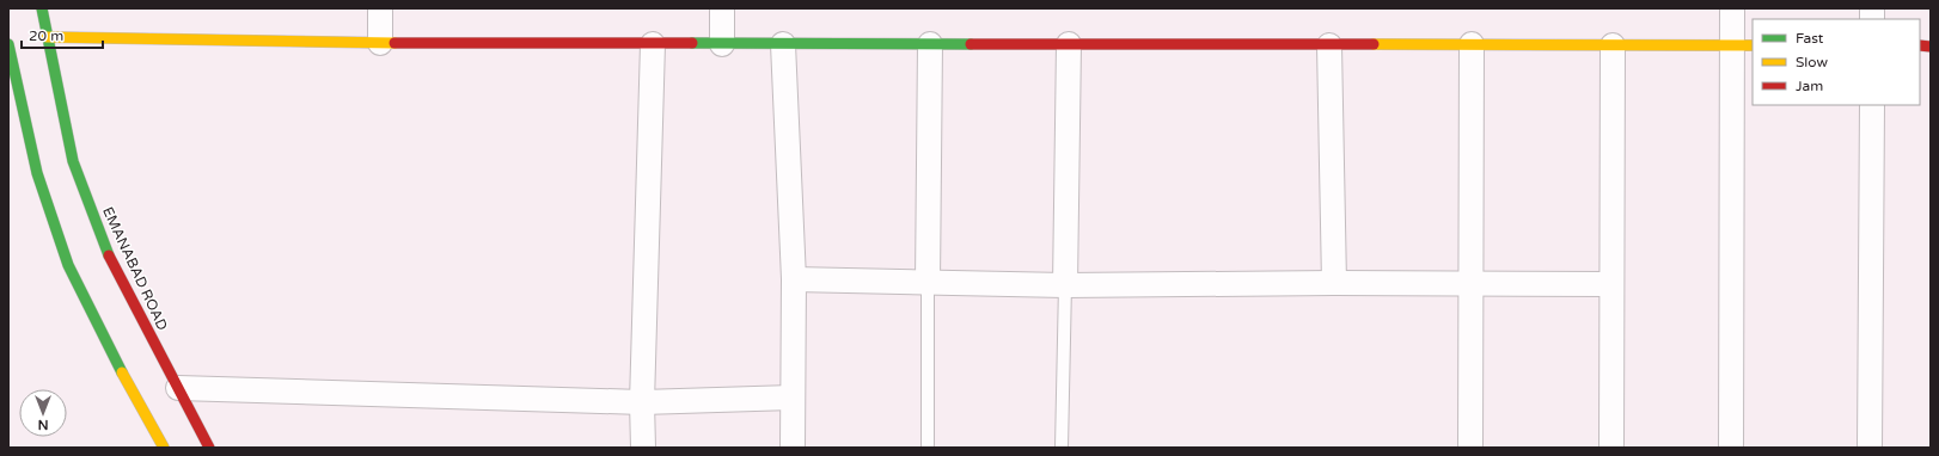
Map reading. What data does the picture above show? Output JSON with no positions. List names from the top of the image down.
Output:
{
  "streets": {
    "street": ["EMANABAD ROAD"]
  },
  "legend": ["Fast", "Slow", "Jam"],
  "scale_bar": "20 m",
  "north": "bottom"
}
